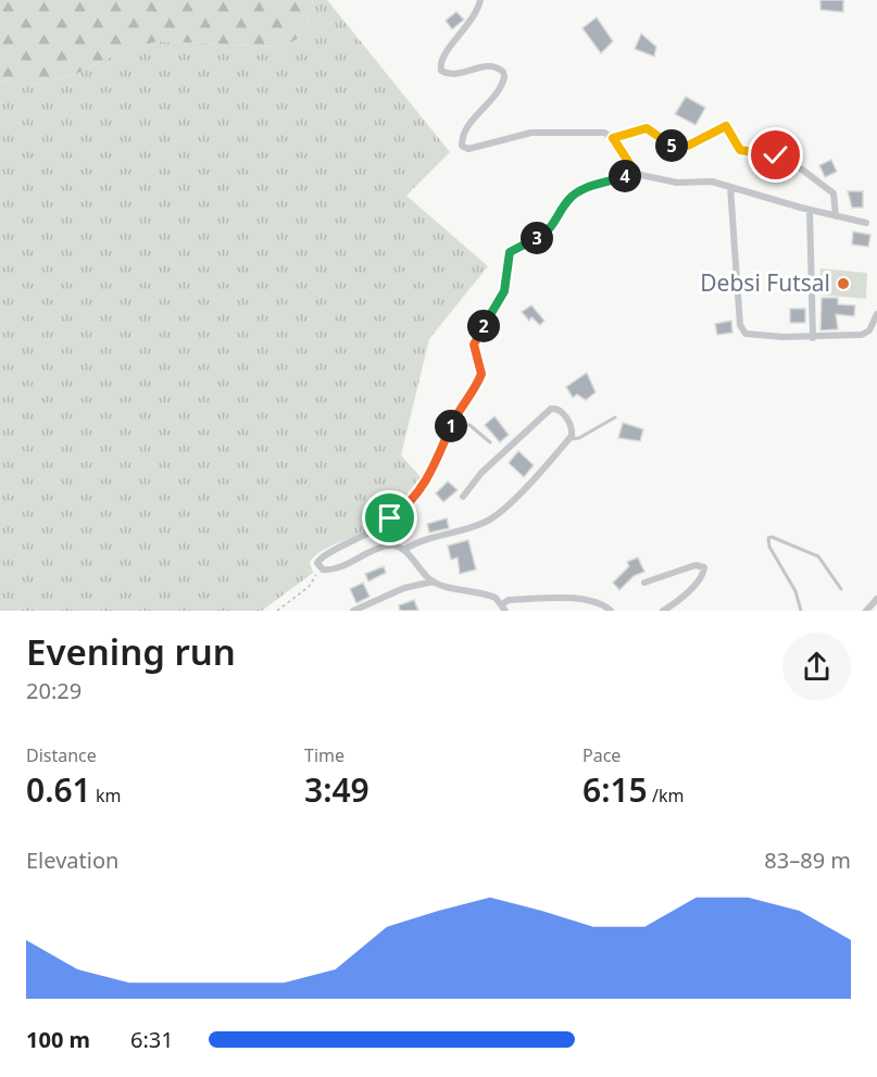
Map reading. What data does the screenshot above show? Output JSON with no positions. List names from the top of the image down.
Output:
{
  "places": ["Debsi Futsal"],
  "page": {
    "pins": [
      "5",
      "4",
      "3",
      "2",
      "1"
    ],
    "heading": ["Evening run", "20:29"],
    "stats": [
      ["Distance", "0.61 km"],
      ["Time", "3:49"],
      ["Pace", "6:15 /km"]
    ],
    "chart": ["Elevation", "83–89 m"],
    "list": [
      {
        "name": "100 m",
        "note": "6:31"
      }
    ]
  }
}
